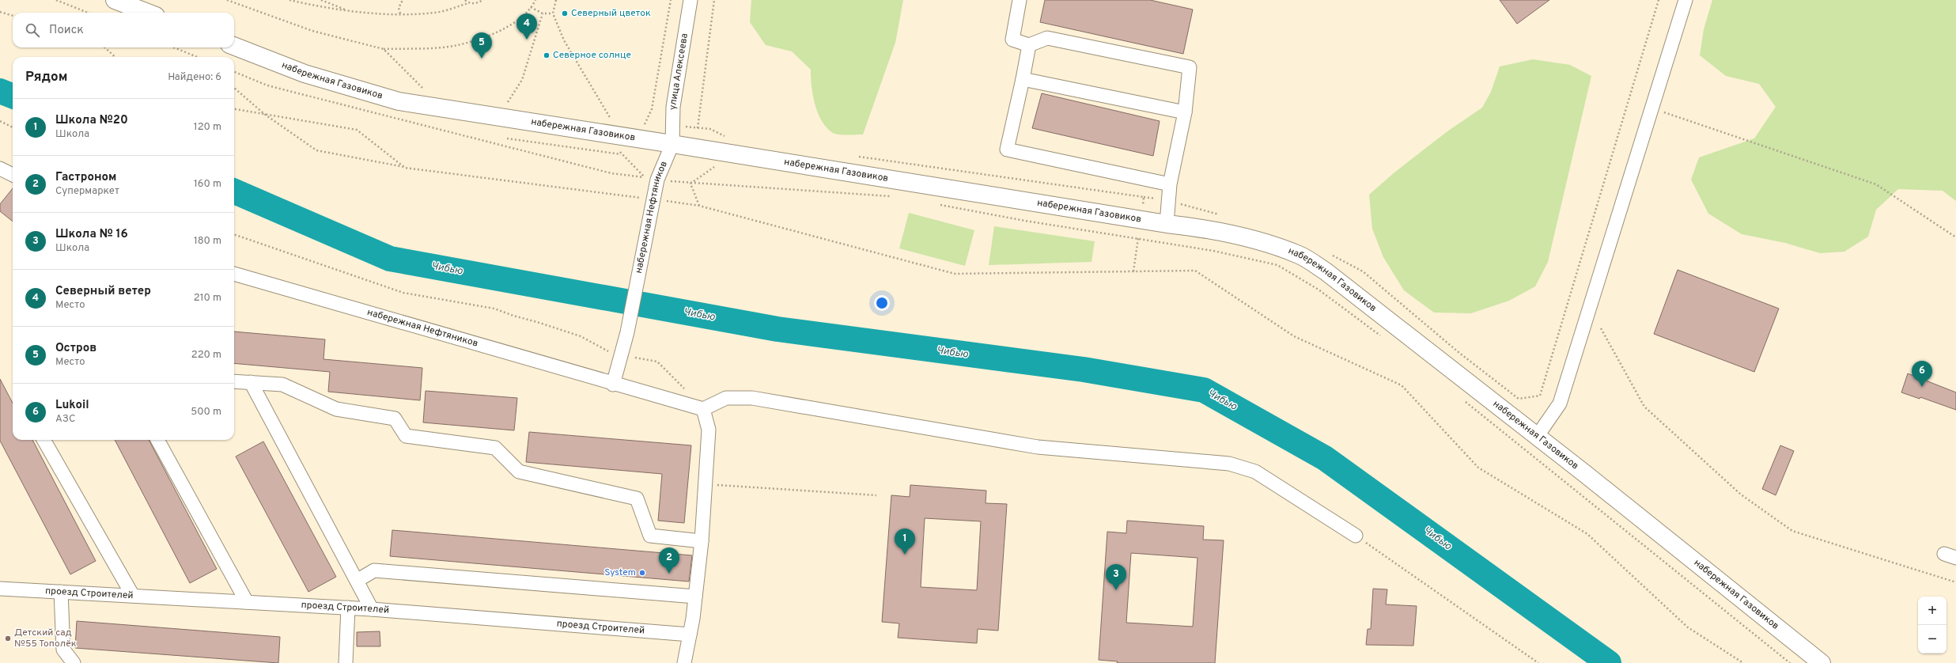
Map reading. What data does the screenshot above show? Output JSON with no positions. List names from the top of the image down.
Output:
{
  "streets": {
    "main road": ["набережная Газовиков"],
    "street": ["улица Алексеева", "набережная Нефтяников", "проезд Строителей"]
  },
  "crossings": [
    ["улица Алексеева", "набережная Газовиков"],
    ["улица Алексеева", "набережная Нефтяников"],
    ["набережная Газовиков", "набережная Нефтяников"]
  ],
  "water": ["Чибью"],
  "places": [
    "Северный цветок",
    "Северное солнце",
    "System",
    "Детский сад №55 Тополёк"
  ],
  "page": {
    "search": "Поиск",
    "pins": [
      "4",
      "5",
      "6",
      "1",
      "2",
      "3"
    ],
    "heading": ["Рядом", "Найдено: 6"],
    "list": [
      {
        "mark": "1",
        "name": "Школа №20",
        "note": "Школа",
        "value": "120 m"
      },
      {
        "mark": "2",
        "name": "Гастроном",
        "note": "Супермаркет",
        "value": "160 m"
      },
      {
        "mark": "3",
        "name": "Школа № 16",
        "note": "Школа",
        "value": "180 m"
      },
      {
        "mark": "4",
        "name": "Северный ветер",
        "note": "Место",
        "value": "210 m"
      },
      {
        "mark": "5",
        "name": "Остров",
        "note": "Место",
        "value": "220 m"
      },
      {
        "mark": "6",
        "name": "Lukoil",
        "note": "АЗС",
        "value": "500 m"
      }
    ],
    "map_buttons": ["+", "−"]
  }
}
